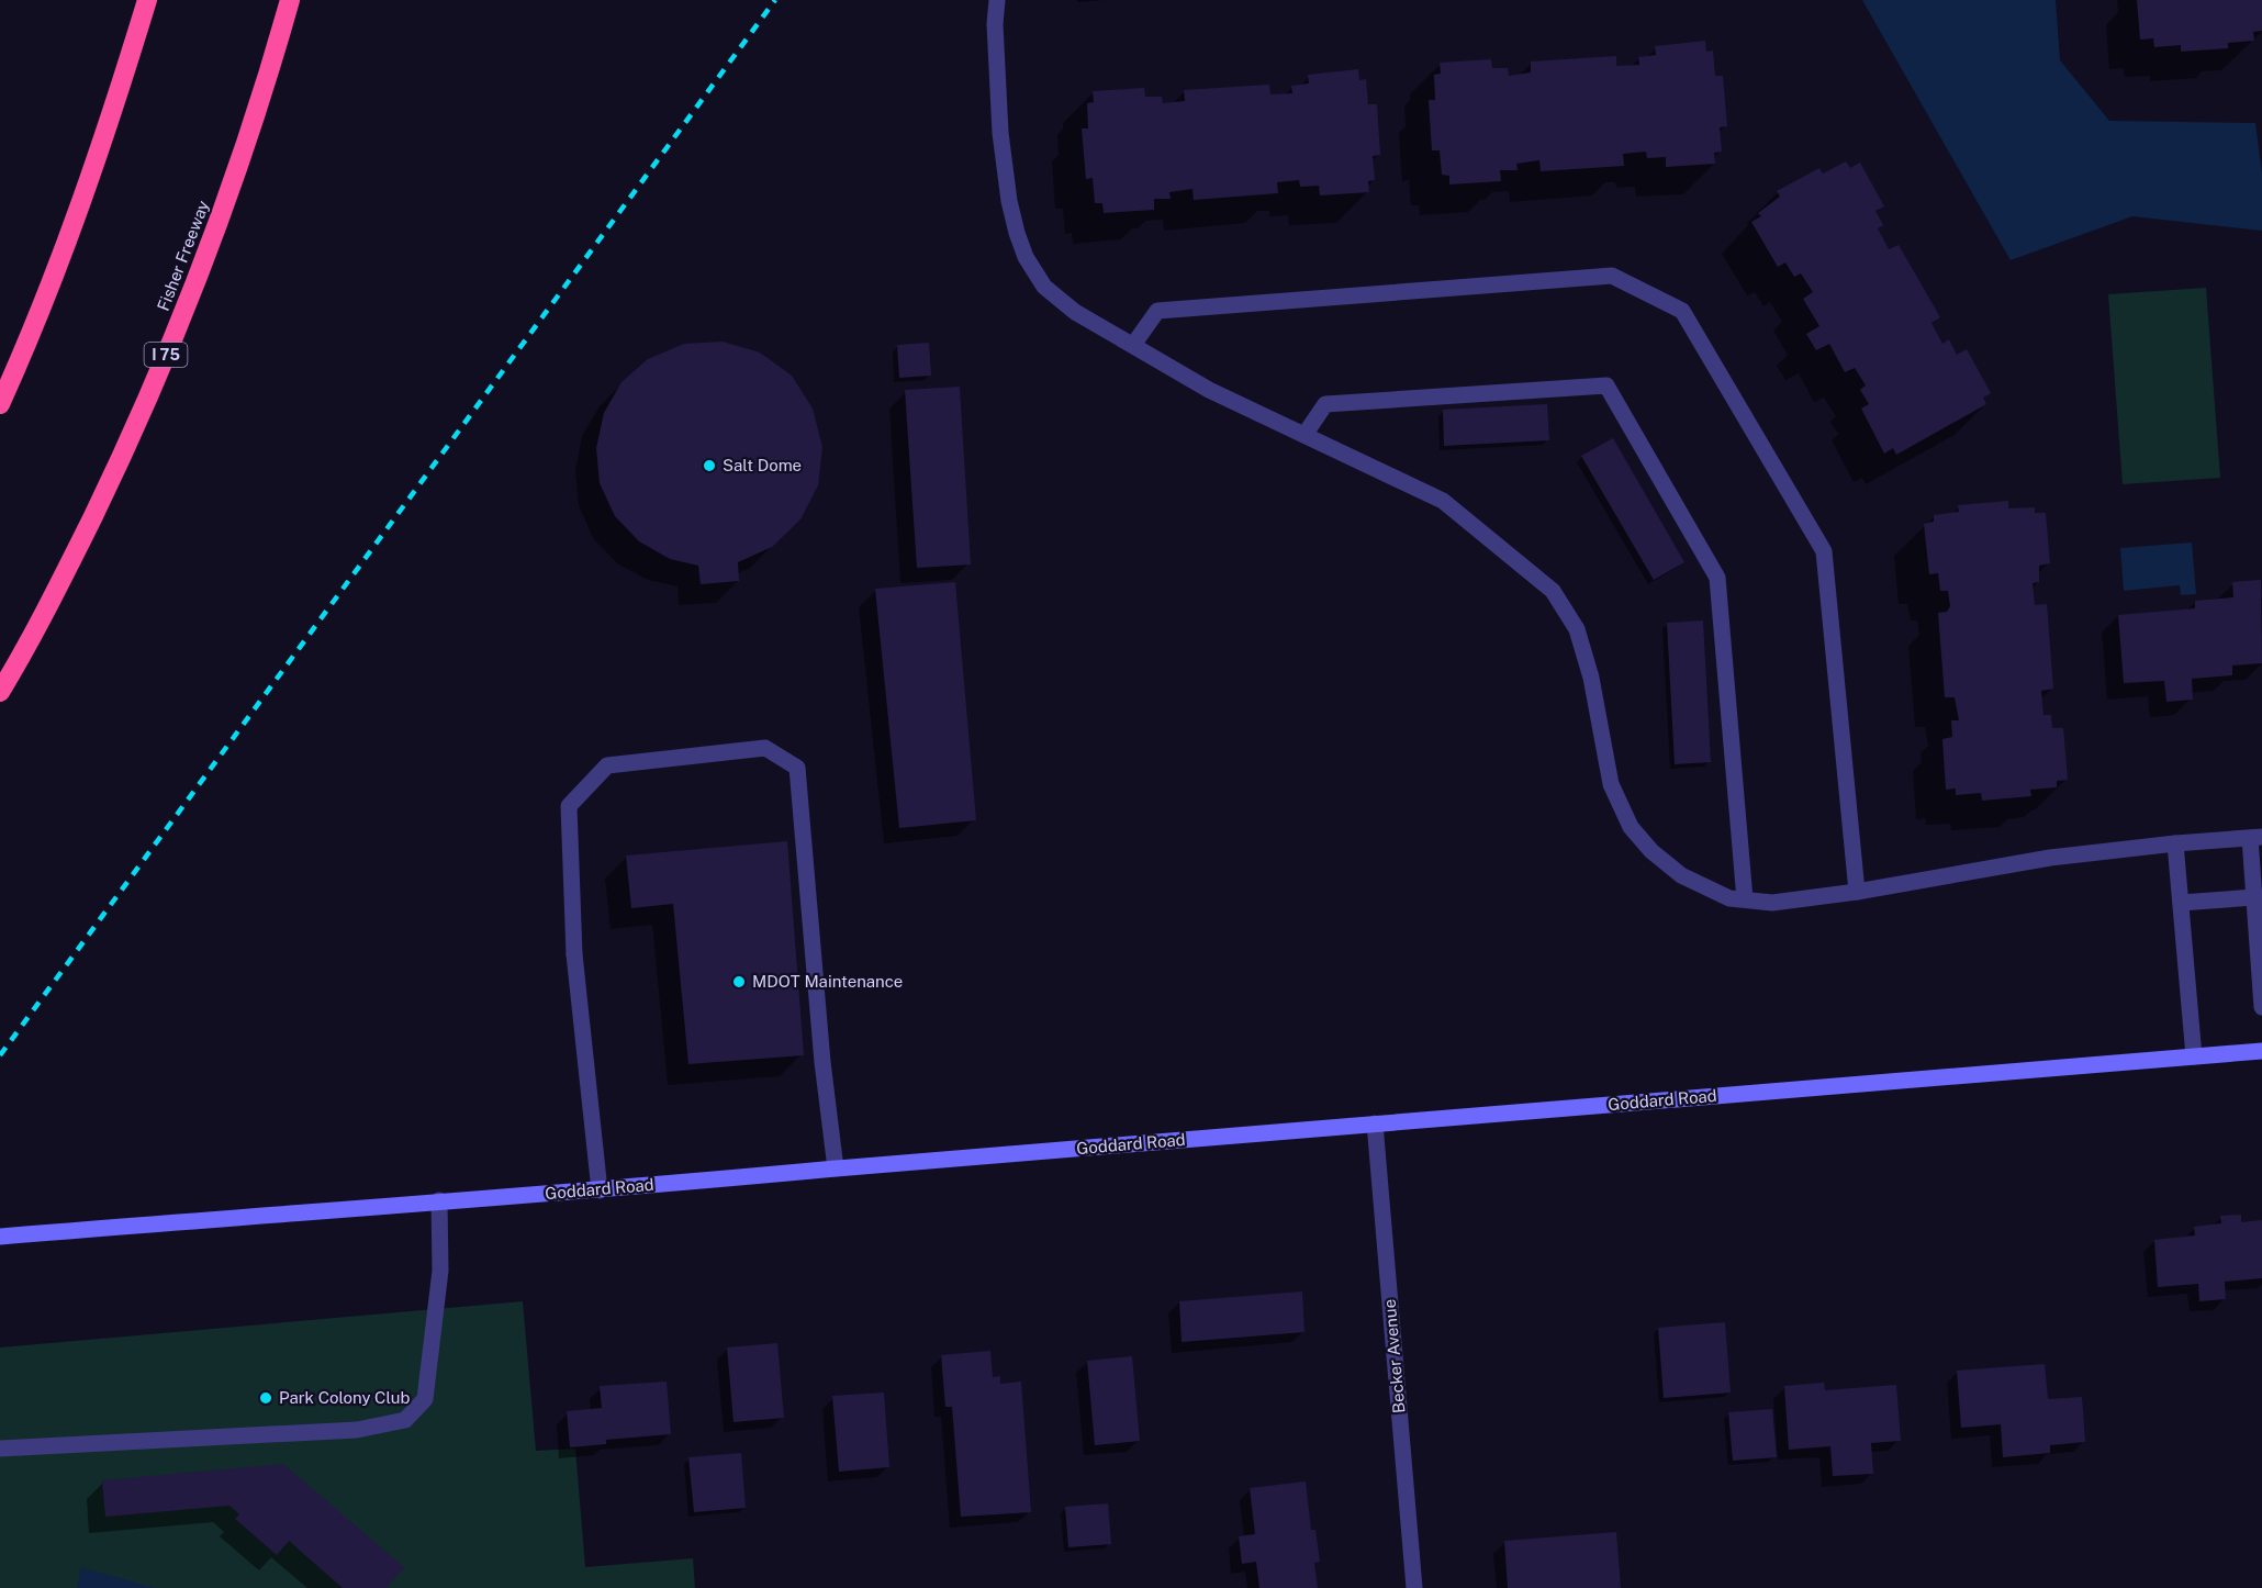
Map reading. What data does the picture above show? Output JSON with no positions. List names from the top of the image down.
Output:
{
  "streets": {
    "highway": ["Fisher Freeway", "I 75"],
    "main road": ["Goddard Road"],
    "street": ["Becker Avenue"]
  },
  "crossings": [
    ["Goddard Road", "Becker Avenue"]
  ],
  "places": ["Salt Dome", "MDOT Maintenance", "Park Colony Club"]
}
